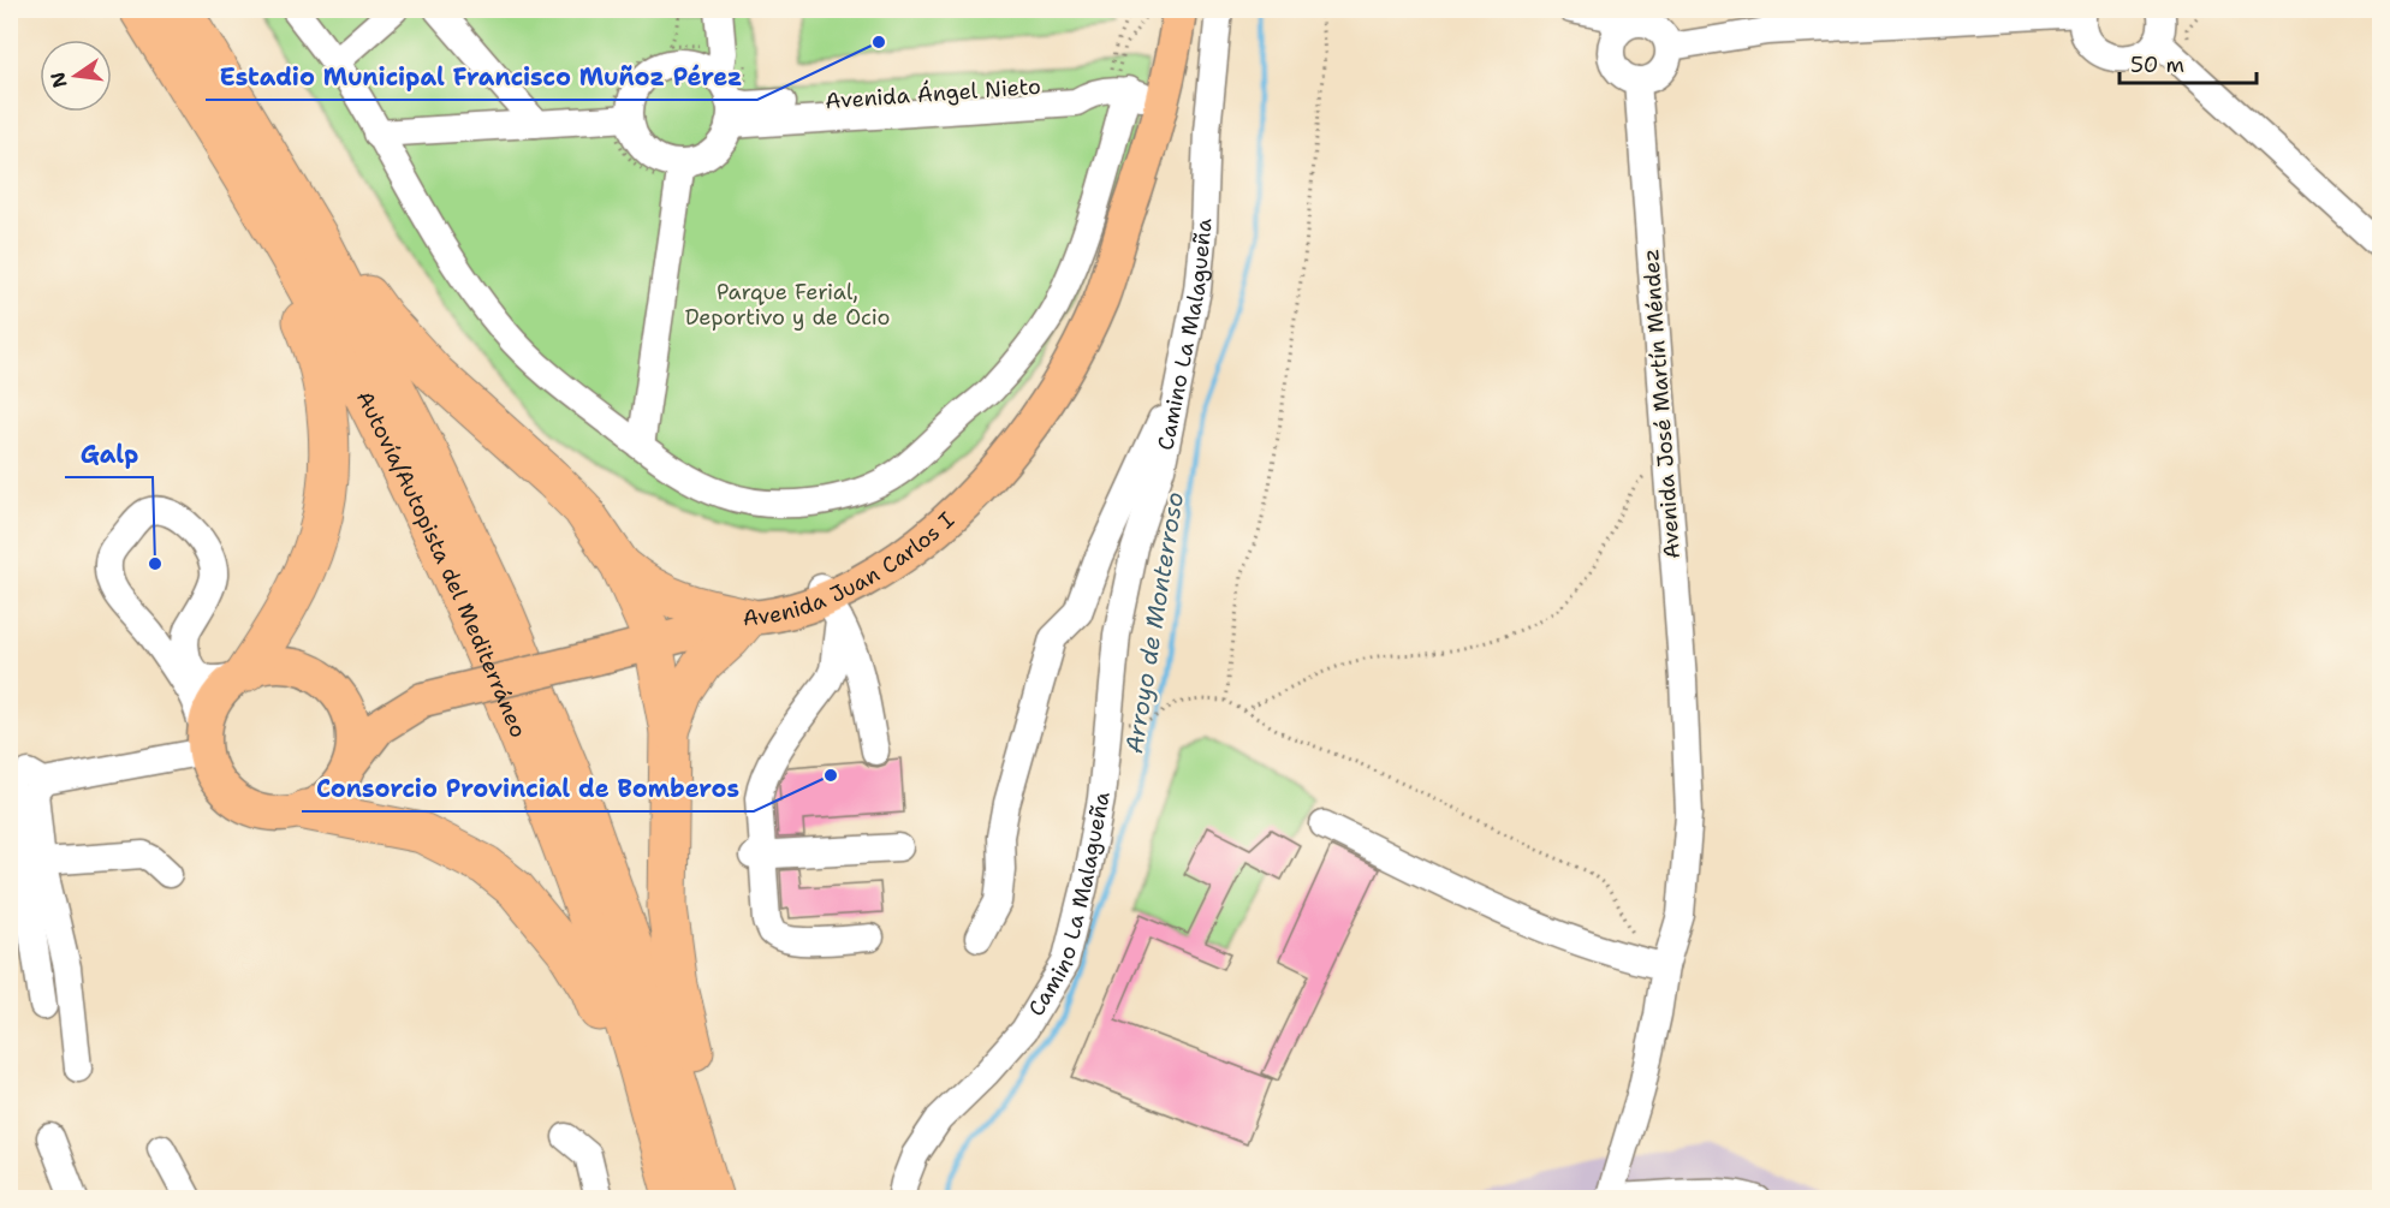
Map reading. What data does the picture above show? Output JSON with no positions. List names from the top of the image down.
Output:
{
  "streets": {
    "highway": ["Autovía/Autopista del Mediterráneo"],
    "main road": ["Avenida Juan Carlos I"],
    "street": ["Avenida Ángel Nieto", "Camino La Malagueña", "Avenida José Martín Méndez"]
  },
  "water": ["Arroyo de Monterroso"],
  "parks": ["Parque Ferial, Deportivo y de Ocio"],
  "places": ["Estadio Municipal Francisco Muñoz Pérez", "Galp", "Consorcio Provincial de Bomberos"],
  "scale_bar": "50 m",
  "north": "left"
}
